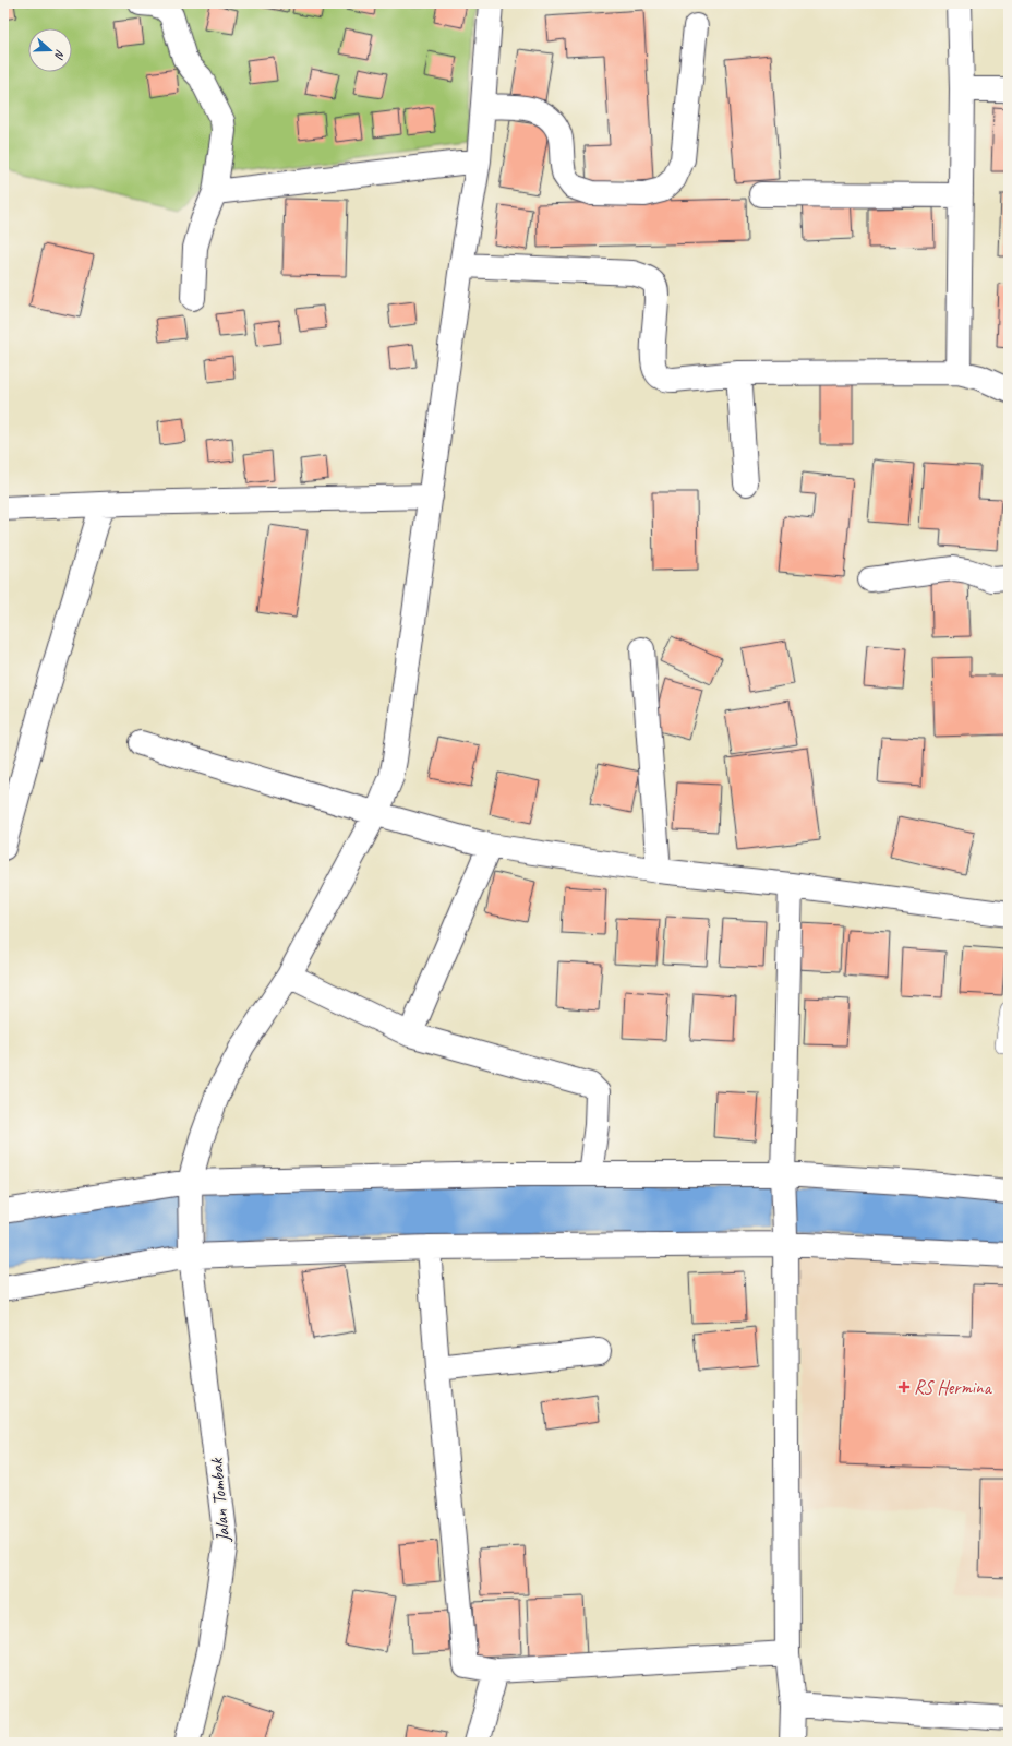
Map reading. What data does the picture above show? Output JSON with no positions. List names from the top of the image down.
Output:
{
  "streets": {
    "street": ["Jalan Tombak"]
  },
  "places": {
    "health": ["RS Hermina"]
  },
  "north": "right"
}
